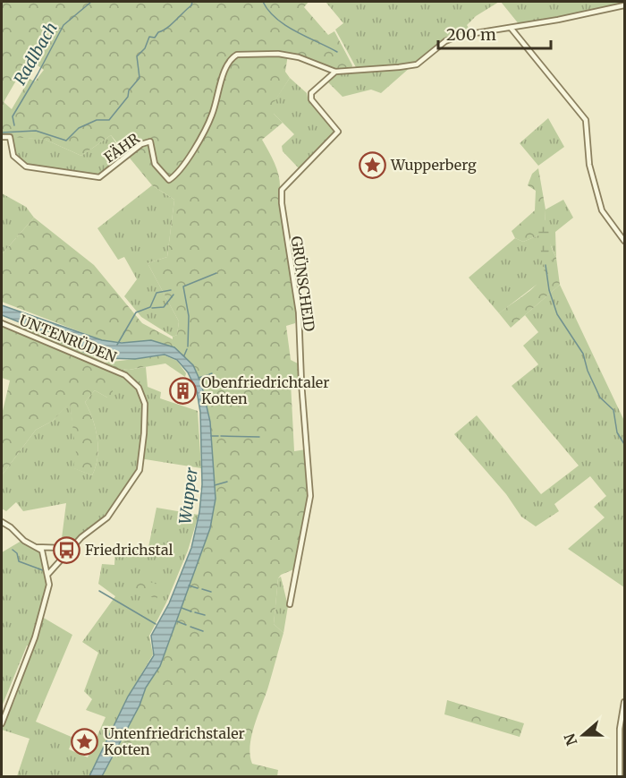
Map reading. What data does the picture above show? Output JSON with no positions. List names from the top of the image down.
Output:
{
  "streets": {
    "street": ["FÄHR", "GRÜNSCHEID", "UNTENRÜDEN"]
  },
  "crossings": [
    ["FÄHR", "GRÜNSCHEID"]
  ],
  "water": ["Radlbach", "Wupper"],
  "places": {
    "place": ["Wupperberg", "Untenfriedrichstaler Kotten"],
    "building": ["Obenfriedrichtaler Kotten"],
    "bus stop": ["Friedrichstal"]
  },
  "scale_bar": "200 m",
  "north": "left"
}
